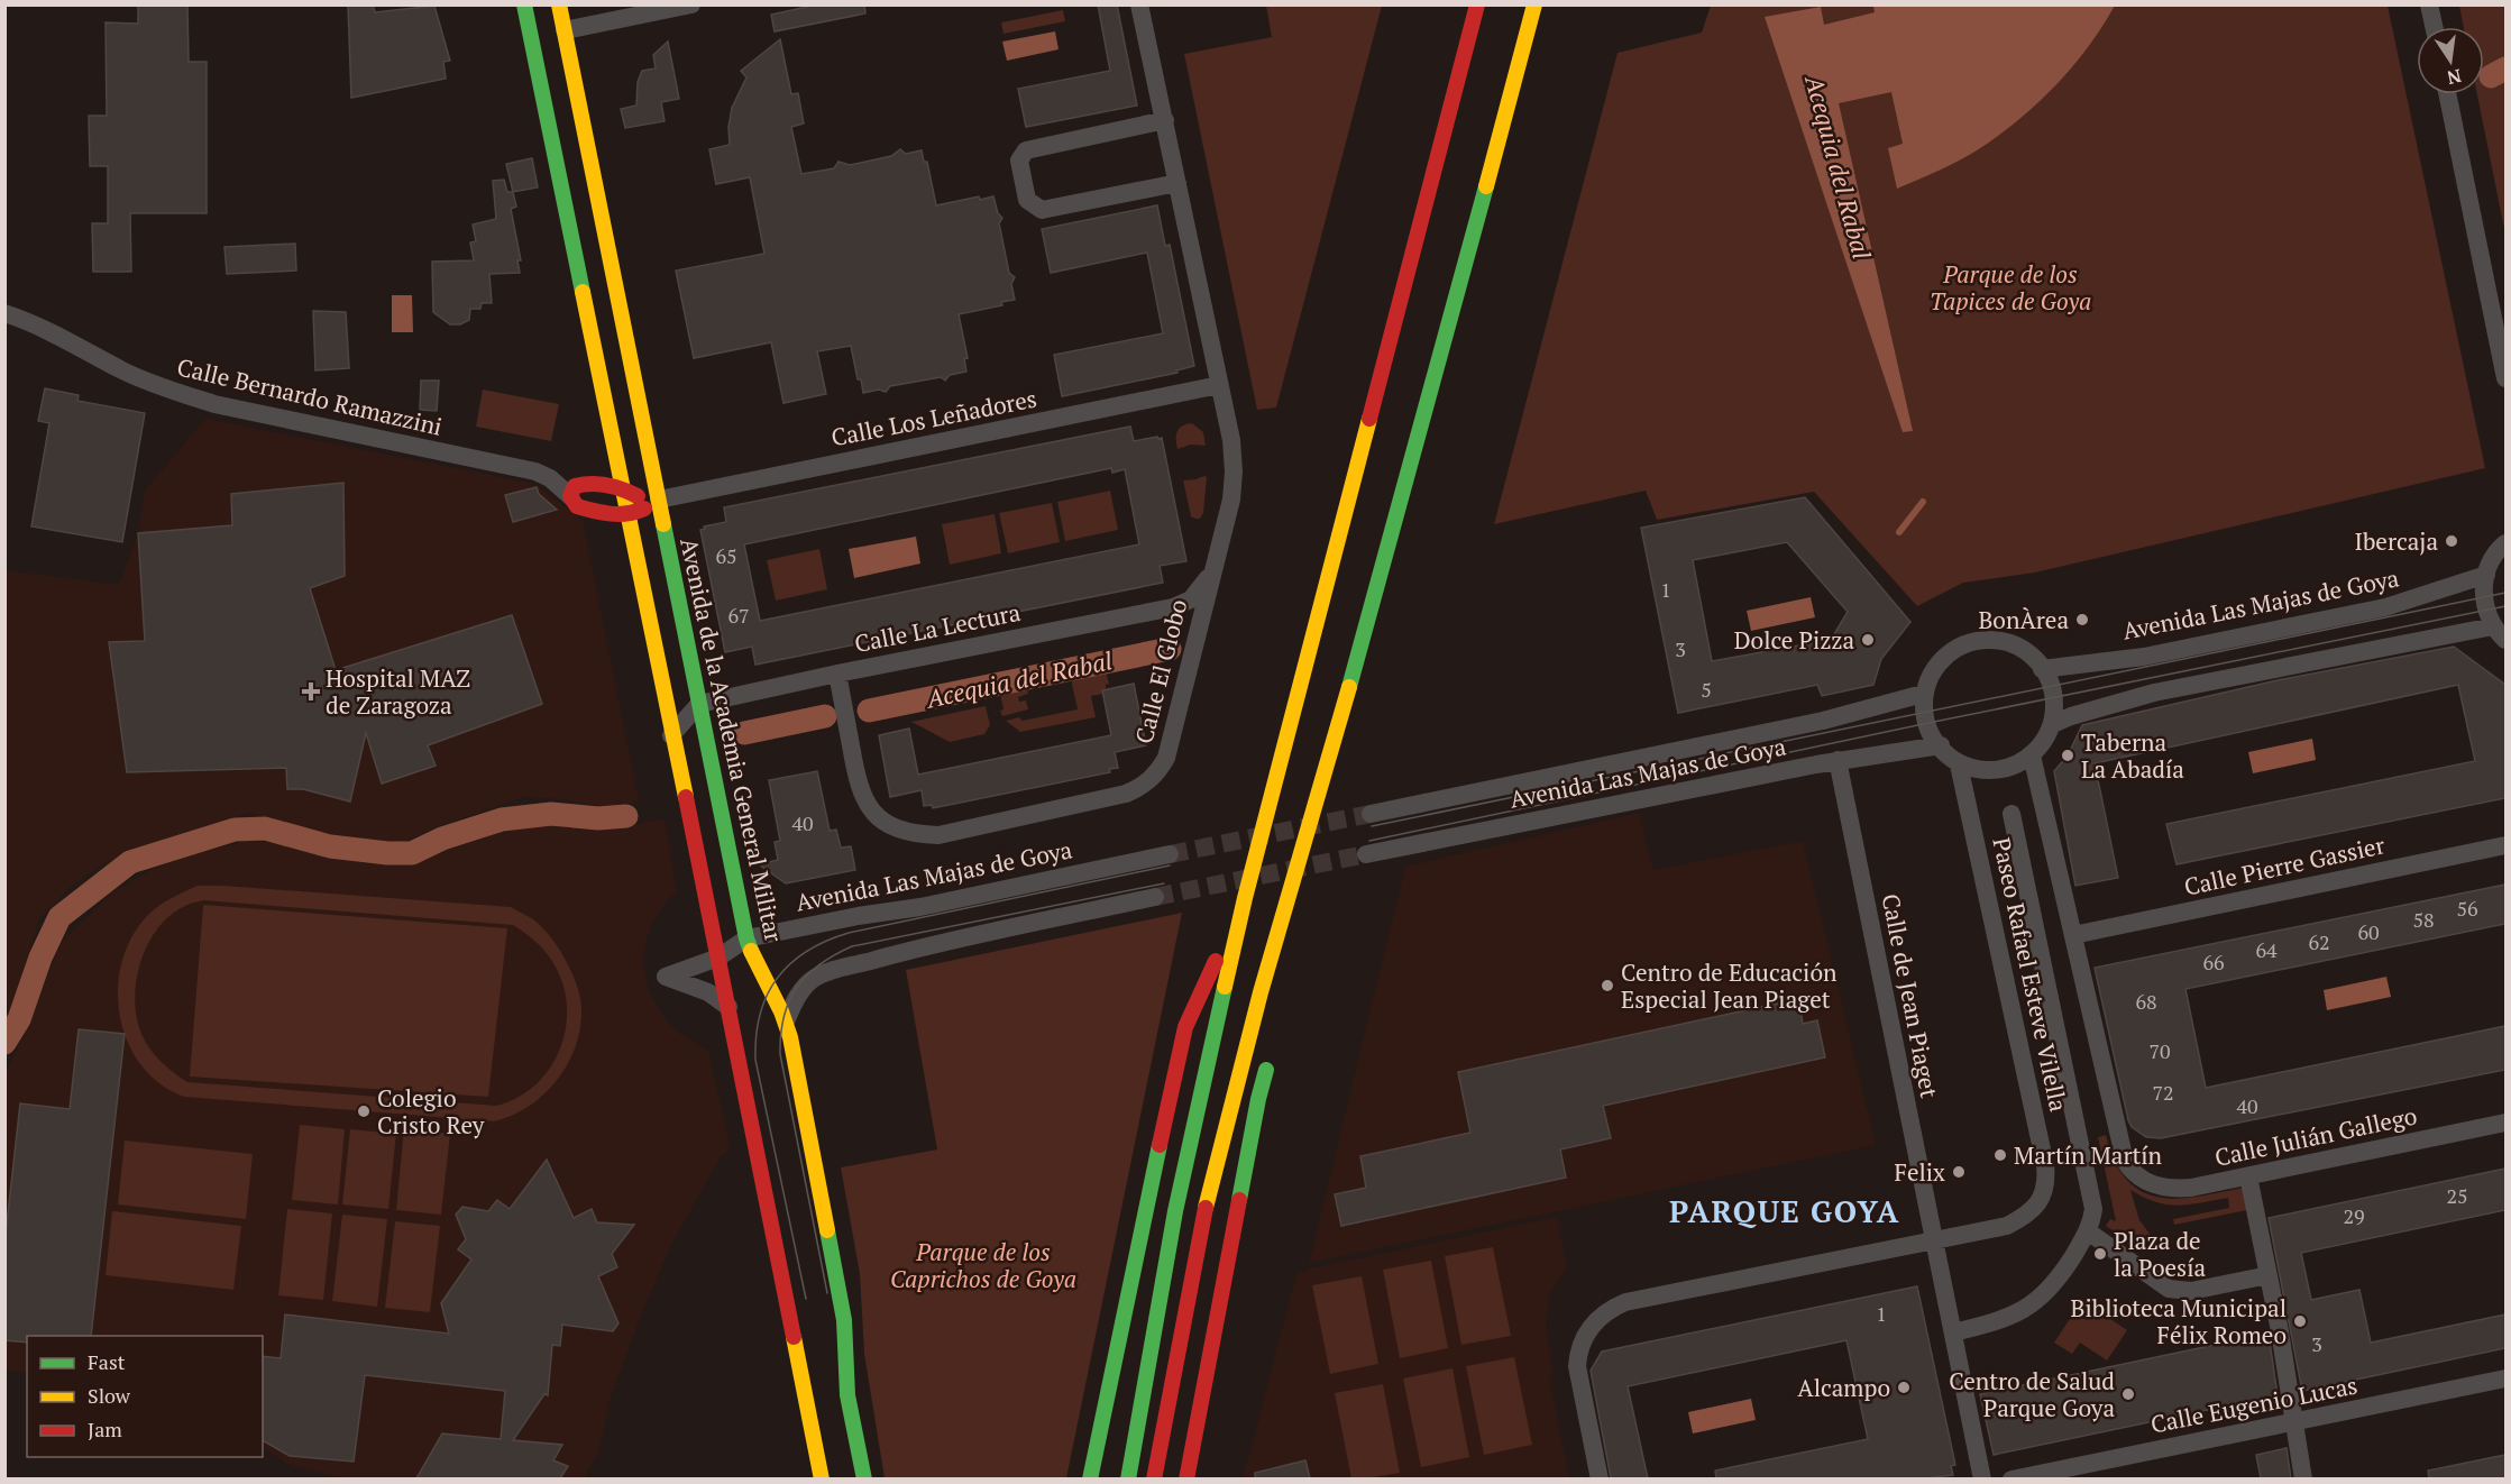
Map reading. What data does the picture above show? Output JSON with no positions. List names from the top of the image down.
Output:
{
  "streets": {
    "main road": ["Calle Bernardo Ramazzini", "Avenida de la Academia General Militar"],
    "street": [
      "Calle Los Leñadores",
      "Avenida Las Majas de Goya",
      "Calle La Lectura",
      "Calle El Globo",
      "Calle Pierre Gassier",
      "Paseo Rafael Esteve Vilella",
      "Calle de Jean Piaget",
      "Calle Julián Gallego",
      "Calle Eugenio Lucas"
    ]
  },
  "crossings": [
    ["Calle Bernardo Ramazzini", "Calle Los Leñadores"],
    ["Calle Bernardo Ramazzini", "Avenida de la Academia General Militar"],
    ["Calle Los Leñadores", "Calle El Globo"],
    ["Calle Los Leñadores", "Avenida de la Academia General Militar"],
    ["Avenida Las Majas de Goya", "Avenida de la Academia General Militar"],
    ["Avenida Las Majas de Goya", "Paseo Rafael Esteve Vilella"],
    ["Avenida Las Majas de Goya", "Calle de Jean Piaget"],
    ["Calle La Lectura", "Calle El Globo"],
    ["Calle La Lectura", "Avenida de la Academia General Militar"],
    ["Calle Pierre Gassier", "Paseo Rafael Esteve Vilella"],
    ["Paseo Rafael Esteve Vilella", "Calle de Jean Piaget"],
    ["Paseo Rafael Esteve Vilella", "Calle Julián Gallego"]
  ],
  "districts": ["PARQUE GOYA"],
  "water": ["Acequia del Rabal"],
  "parks": ["Parque de los Tapices de Goya", "Parque de los Caprichos de Goya"],
  "places": {
    "other": [
      "Ibercaja",
      "BonÀrea",
      "Dolce Pizza",
      "Taberna La Abadía",
      "Centro de Educación Especial Jean Piaget",
      "Colegio Cristo Rey",
      "Martín Martín",
      "Felix",
      "Plaza de la Poesía",
      "Biblioteca Municipal Félix Romeo",
      "Alcampo",
      "Centro de Salud Parque Goya"
    ],
    "health": ["Hospital MAZ de Zaragoza"]
  },
  "house_numbers": [
    "65",
    "1",
    "67",
    "3",
    "5",
    "40",
    "56",
    "58",
    "60",
    "62",
    "64",
    "66",
    "68",
    "70",
    "72",
    "40",
    "25",
    "29",
    "1",
    "3"
  ],
  "legend": ["Fast", "Slow", "Jam"],
  "north": "bottom"
}
